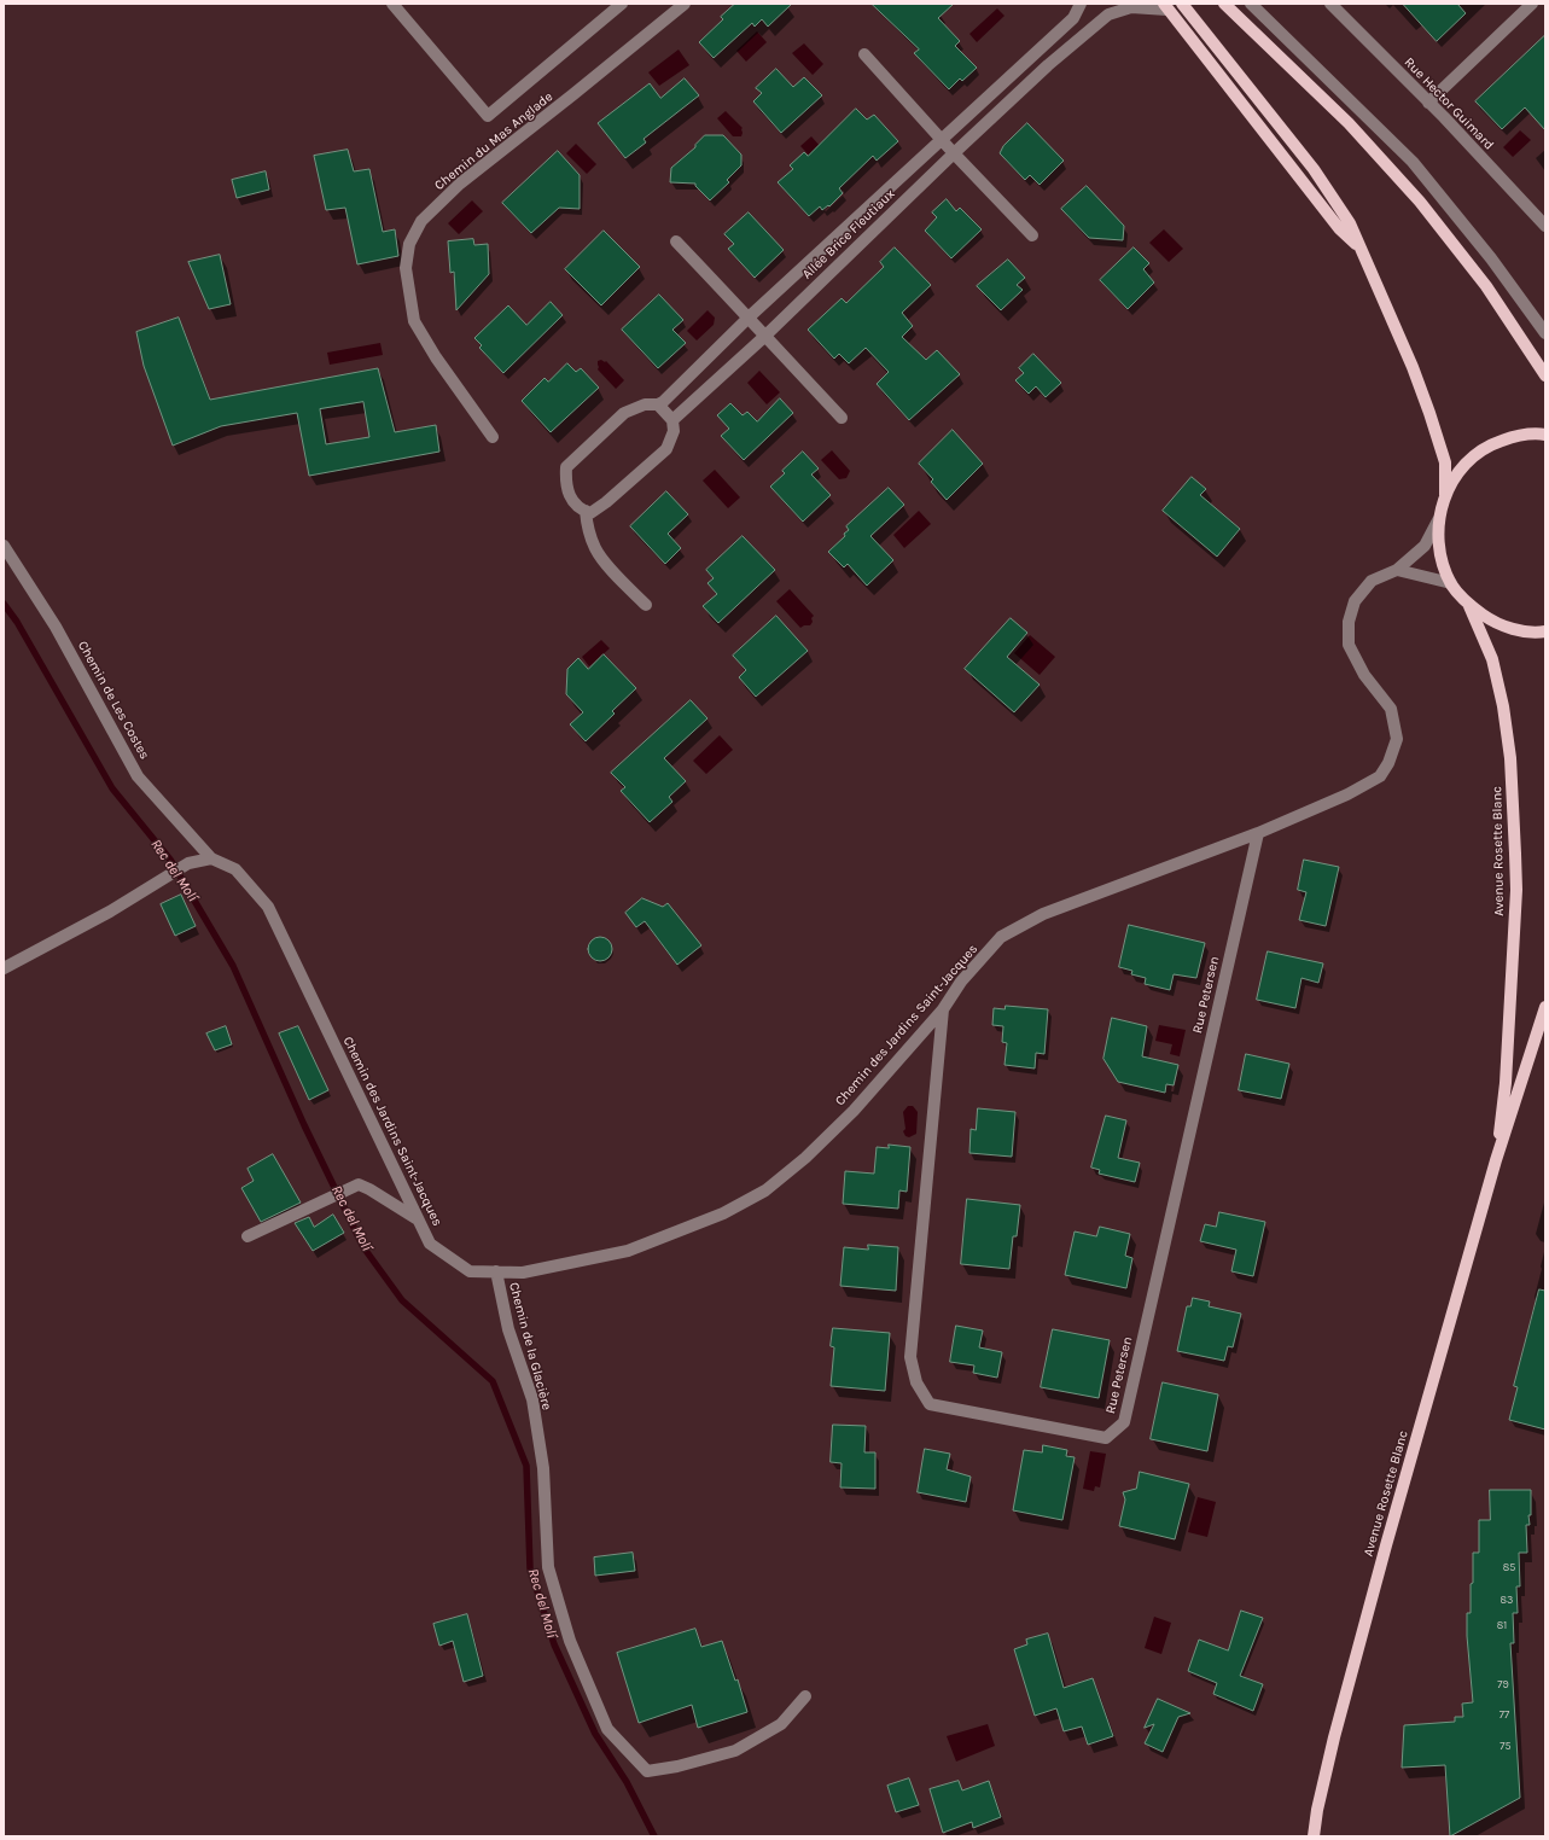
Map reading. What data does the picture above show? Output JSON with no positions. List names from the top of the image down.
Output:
{
  "streets": {
    "main road": ["Avenue Rosette Blanc"],
    "street": [
      "Rue Hector Guimard",
      "Chemin du Mas Anglade",
      "Allée Brice Fleutiaux",
      "Chemin de Les Costes",
      "Rue Petersen",
      "Chemin des Jardins Saint-Jacques",
      "Chemin de la Glacière"
    ]
  },
  "crossings": [
    ["Chemin de Les Costes", "Chemin des Jardins Saint-Jacques"],
    ["Rue Petersen", "Chemin des Jardins Saint-Jacques"],
    ["Chemin des Jardins Saint-Jacques", "Chemin de la Glacière"]
  ],
  "water": ["Rec del Molí"],
  "house_numbers": [
    "85",
    "83",
    "81",
    "79",
    "77",
    "75"
  ]
}
